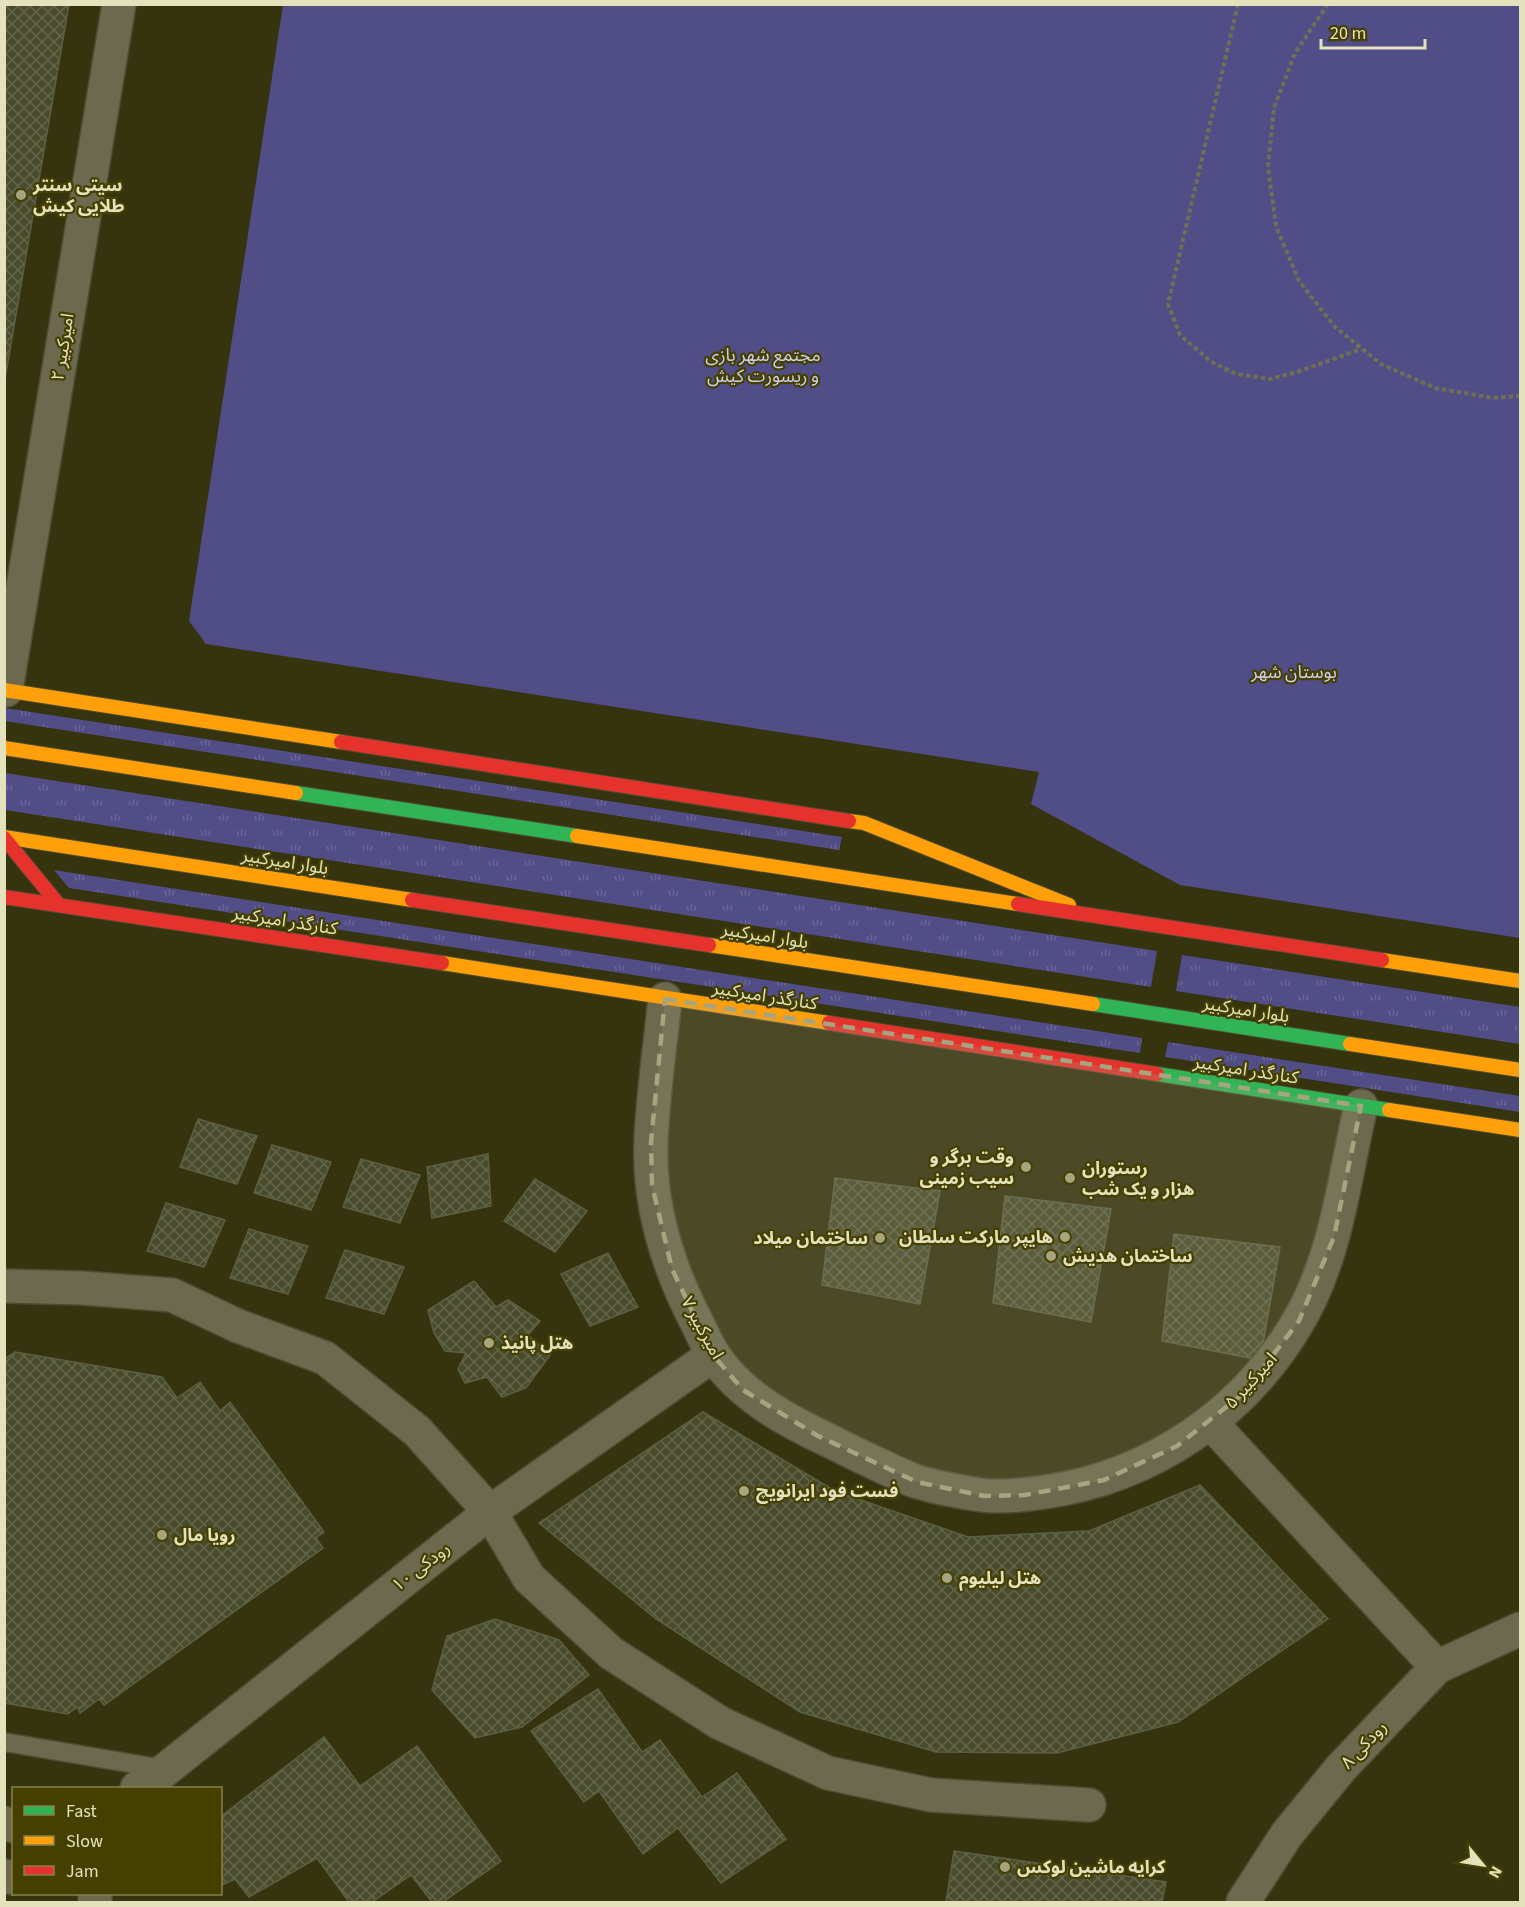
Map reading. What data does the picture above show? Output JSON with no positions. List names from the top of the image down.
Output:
{
  "streets": {
    "main road": ["بلوار امیرکبیر", "کنارگذر امیرکبیر"],
    "street": [
      "امیرکبیر ۲",
      "امیرکبیر ۷",
      "امیرکبیر ۵",
      "رودکی ۱۰",
      "رودکی ۸"
    ]
  },
  "crossings": [
    ["کنارگذر امیرکبیر", "امیرکبیر ۷"],
    ["کنارگذر امیرکبیر", "امیرکبیر ۵"],
    ["امیرکبیر ۷", "امیرکبیر ۵"],
    ["امیرکبیر ۷", "رودکی ۱۰"]
  ],
  "parks": ["مجتمع شهر بازی و ریسورت کیش", "بوستان شهر"],
  "places": [
    "سیتی سنتر طلایی کیش",
    "وقت برگر و سیب‌ زمینی",
    "رستوران هزار و یک شب",
    "هایپر مارکت سلطان",
    "ساختمان میلاد",
    "ساختمان هدیش",
    "هتل پانیذ",
    "فست فود ایرانویچ",
    "رویا مال",
    "هتل لیلیوم",
    "کرایه ماشین لوکس"
  ],
  "legend": ["Fast", "Slow", "Jam"],
  "scale_bar": "20 m",
  "north": "bottom right"
}
